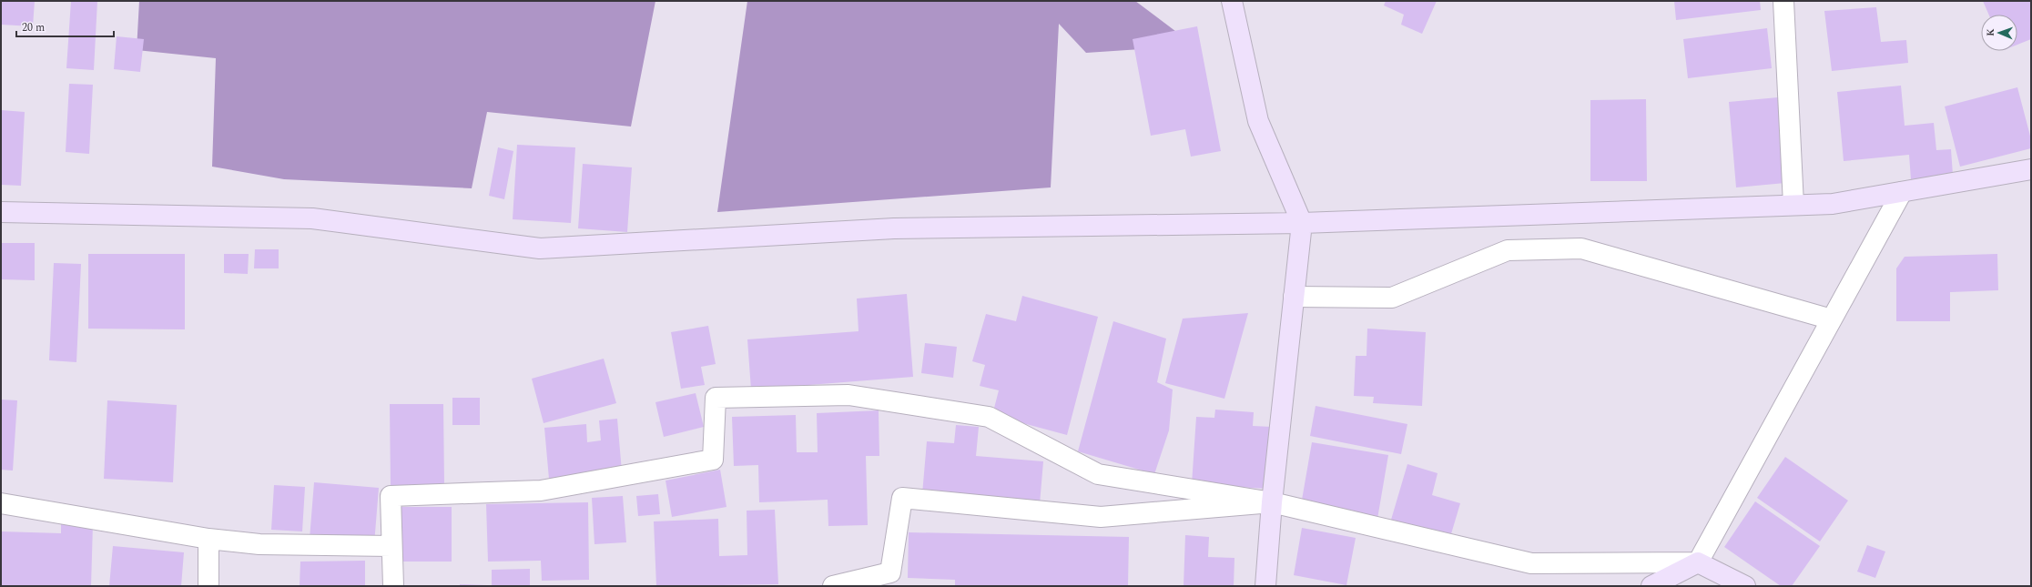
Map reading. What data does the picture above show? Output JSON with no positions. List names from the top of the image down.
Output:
{
  "scale_bar": "20 m",
  "north": "left"
}
